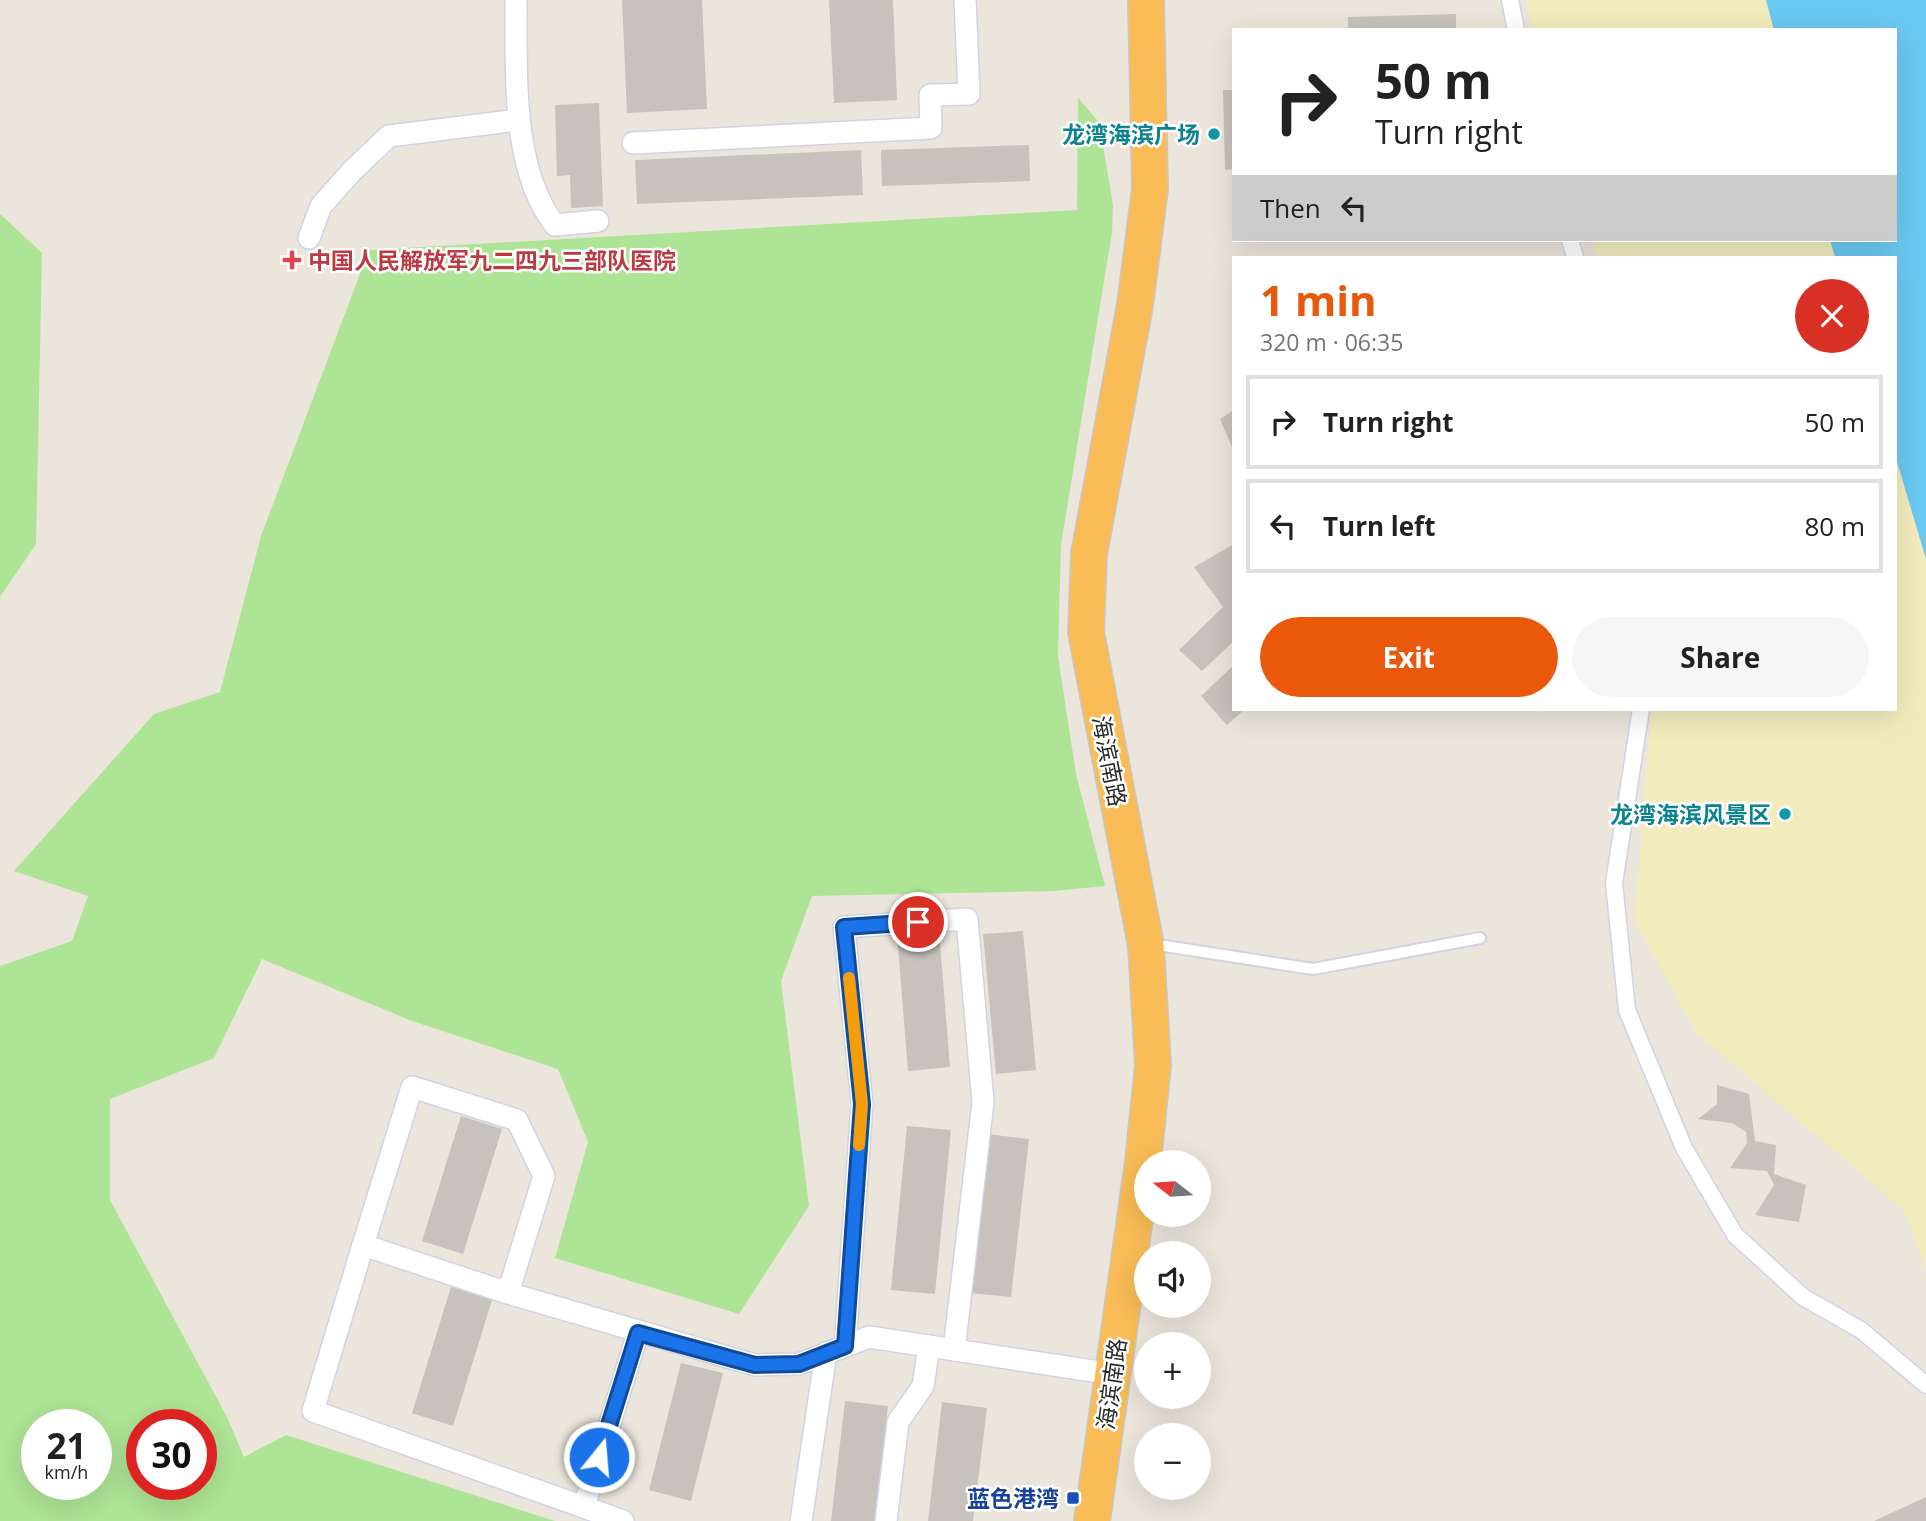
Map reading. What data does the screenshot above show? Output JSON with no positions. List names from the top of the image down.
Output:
{
  "streets": {
    "highway": ["海滨南路"]
  },
  "places": {
    "other": ["龙湾海滨广场", "龙湾海滨风景区"],
    "health": ["中国人民解放军九二四九三部队医院"],
    "transit": ["蓝色港湾"]
  },
  "north": "left",
  "page": {
    "turn": ["50 m", "Turn right"],
    "then": "Then",
    "heading": ["1 min", "320 m · 06:35"],
    "list": [
      {
        "name": "Turn right",
        "value": "50 m"
      },
      {
        "name": "Turn left",
        "value": "80 m"
      }
    ],
    "buttons": ["Exit", "Share"],
    "map_buttons": ["+", "−"],
    "speed": "21 km/h",
    "limit": "30"
  }
}
